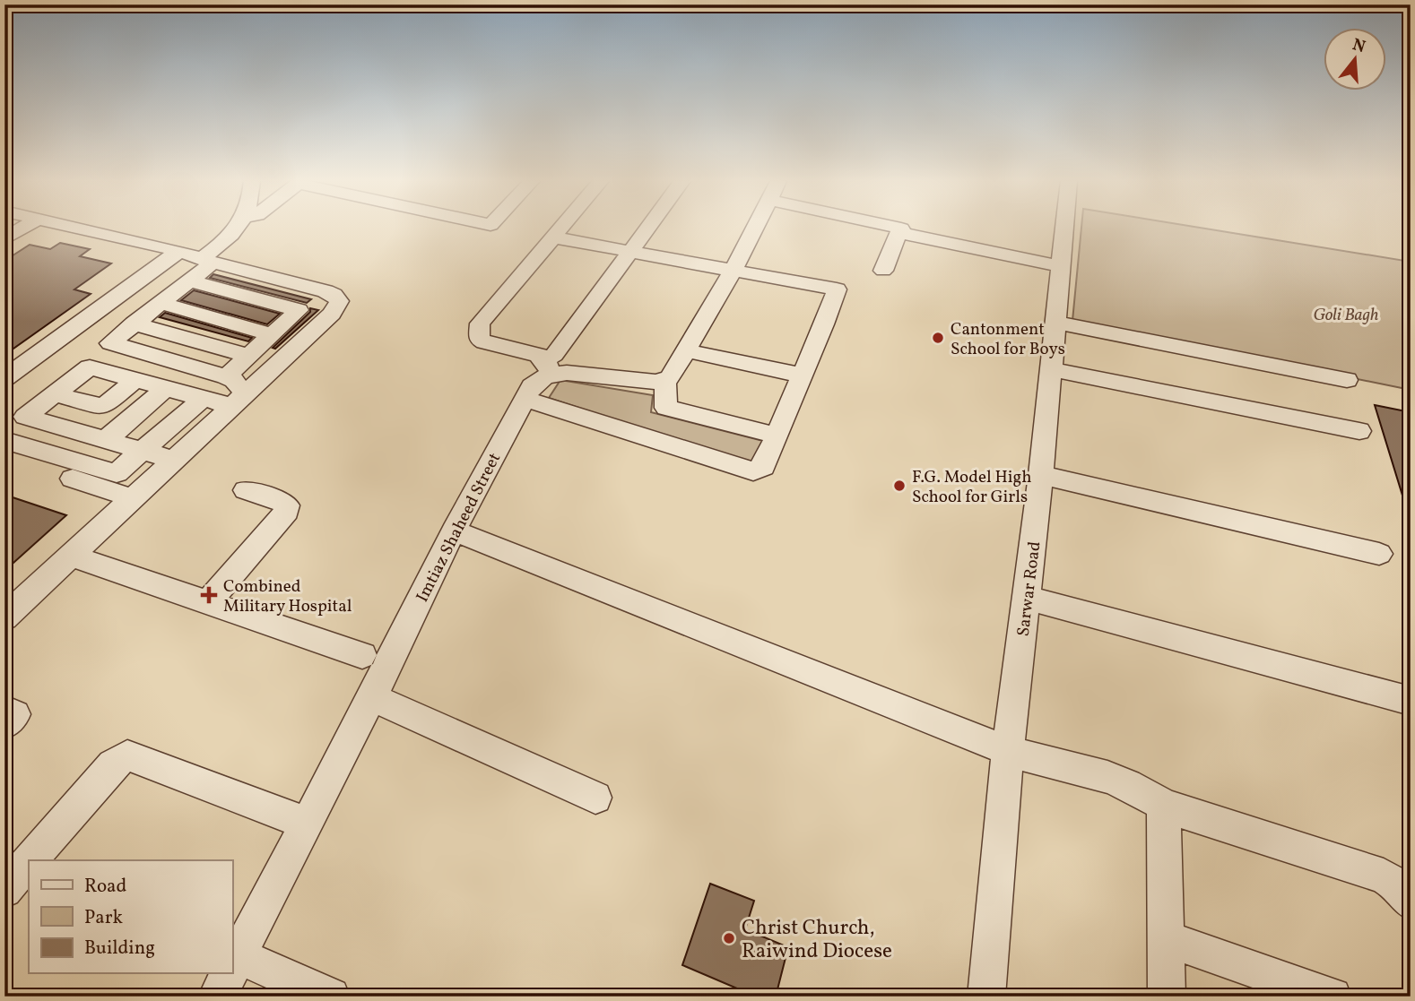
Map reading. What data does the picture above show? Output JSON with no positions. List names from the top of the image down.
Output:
{
  "streets": {
    "street": ["Imtiaz Shaheed Street", "Sarwar Road"]
  },
  "parks": ["Goli Bagh"],
  "places": {
    "other": ["Cantonment School for Boys", "F.G. Model High School for Girls", "Christ Church, Raiwind Diocese"],
    "health": ["Combined Military Hospital"]
  },
  "legend": ["Road", "Park", "Building"],
  "north": "top"
}
